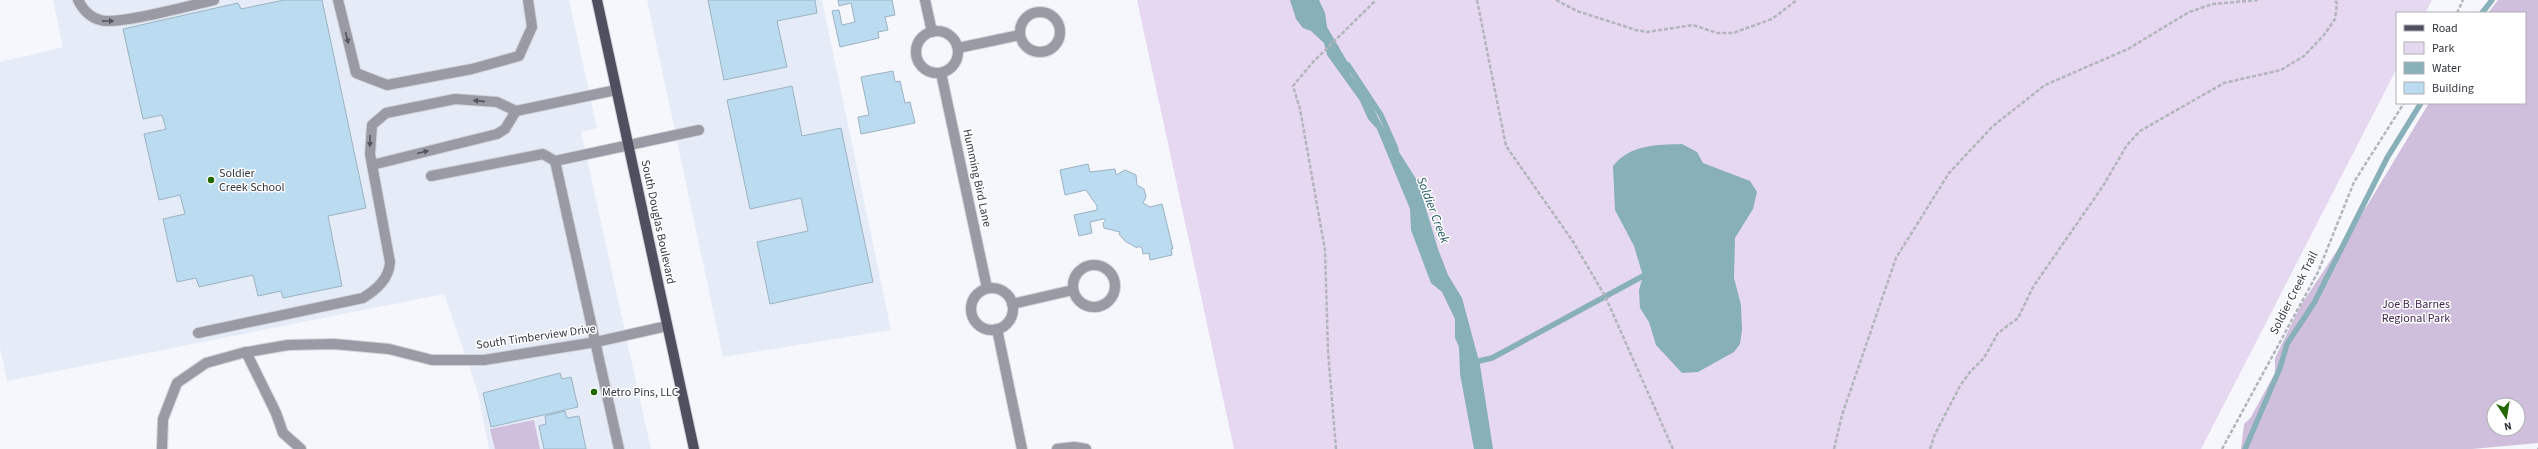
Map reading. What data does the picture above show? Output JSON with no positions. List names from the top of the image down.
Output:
{
  "streets": {
    "main road": ["South Douglas Boulevard"],
    "street": ["Humming Bird Lane", "South Timberview Drive"],
    "path": ["Soldier Creek Trail"]
  },
  "crossings": [
    ["South Douglas Boulevard", "South Timberview Drive"]
  ],
  "water": ["Soldier Creek"],
  "parks": ["Joe B. Barnes Regional Park"],
  "places": ["Soldier Creek School", "Metro Pins, LLC"],
  "legend": [
    "Road",
    "Park",
    "Water",
    "Building"
  ],
  "north": "bottom"
}
